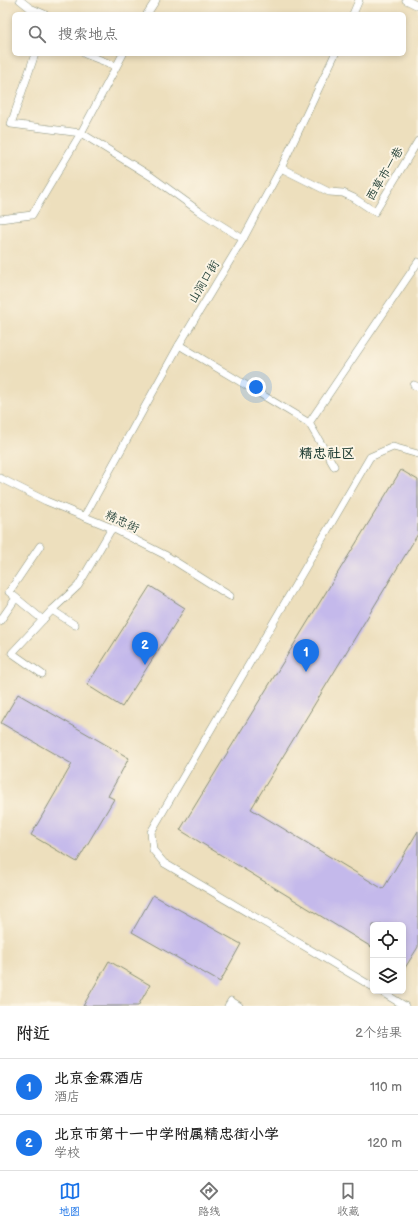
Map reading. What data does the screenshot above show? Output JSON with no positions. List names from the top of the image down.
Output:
{
  "streets": {
    "lane": ["西草市一巷", "山涧口街", "精忠街"]
  },
  "crossings": [
    ["西草市一巷", "山涧口街"],
    ["山涧口街", "精忠街"]
  ],
  "districts": ["精忠社区"],
  "page": {
    "search": "搜索地点",
    "pins": ["2", "1"],
    "heading": ["附近", "2个结果"],
    "list": [
      {
        "mark": "1",
        "name": "北京金霖酒店",
        "note": "酒店",
        "value": "110 m"
      },
      {
        "mark": "2",
        "name": "北京市第十一中学附属精忠街小学",
        "note": "学校",
        "value": "120 m"
      }
    ],
    "nav": ["地图", "路线", "收藏"]
  }
}
